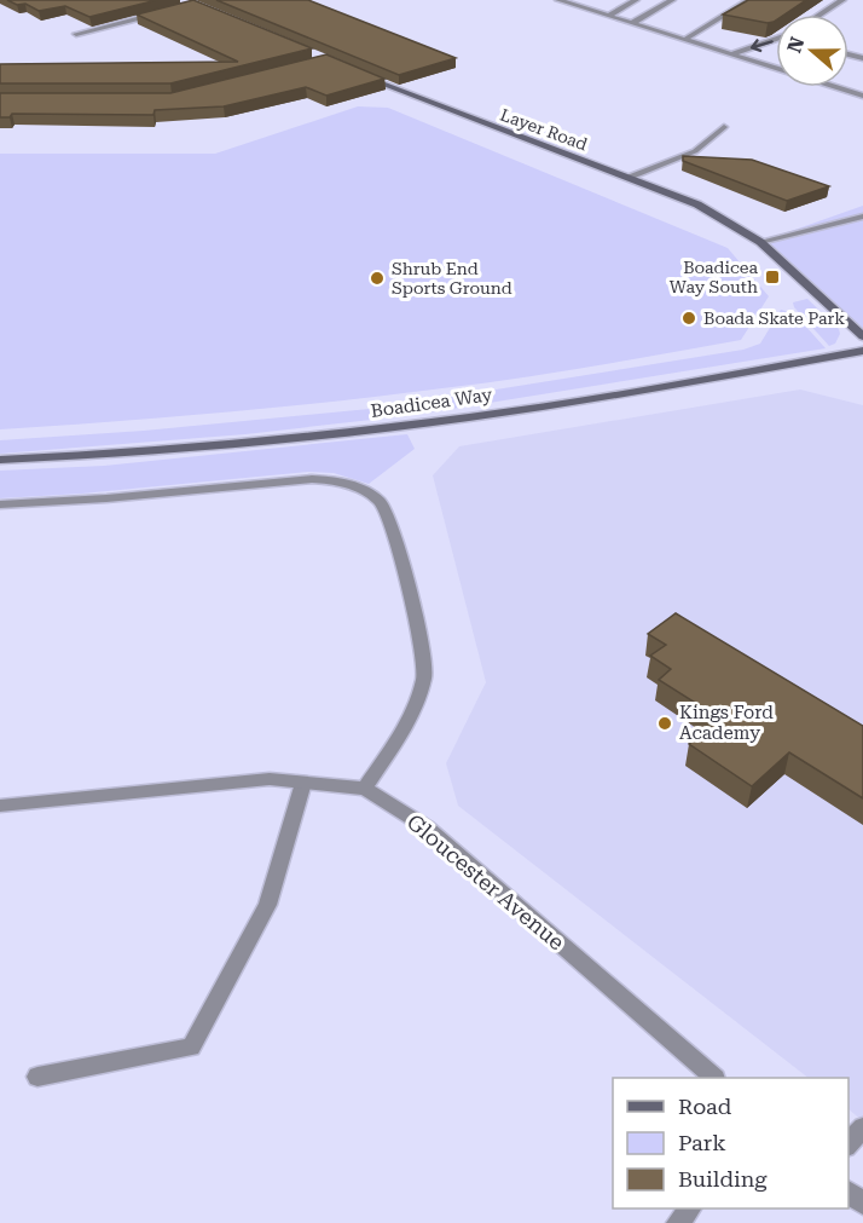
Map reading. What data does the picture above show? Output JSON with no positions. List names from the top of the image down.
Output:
{
  "streets": {
    "main road": ["Layer Road", "Boadicea Way"],
    "street": ["Gloucester Avenue"]
  },
  "places": {
    "transit": ["Boadicea Way South"],
    "other": ["Shrub End Sports Ground", "Boada Skate Park", "Kings Ford Academy"]
  },
  "legend": ["Road", "Park", "Building"],
  "north": "left"
}
